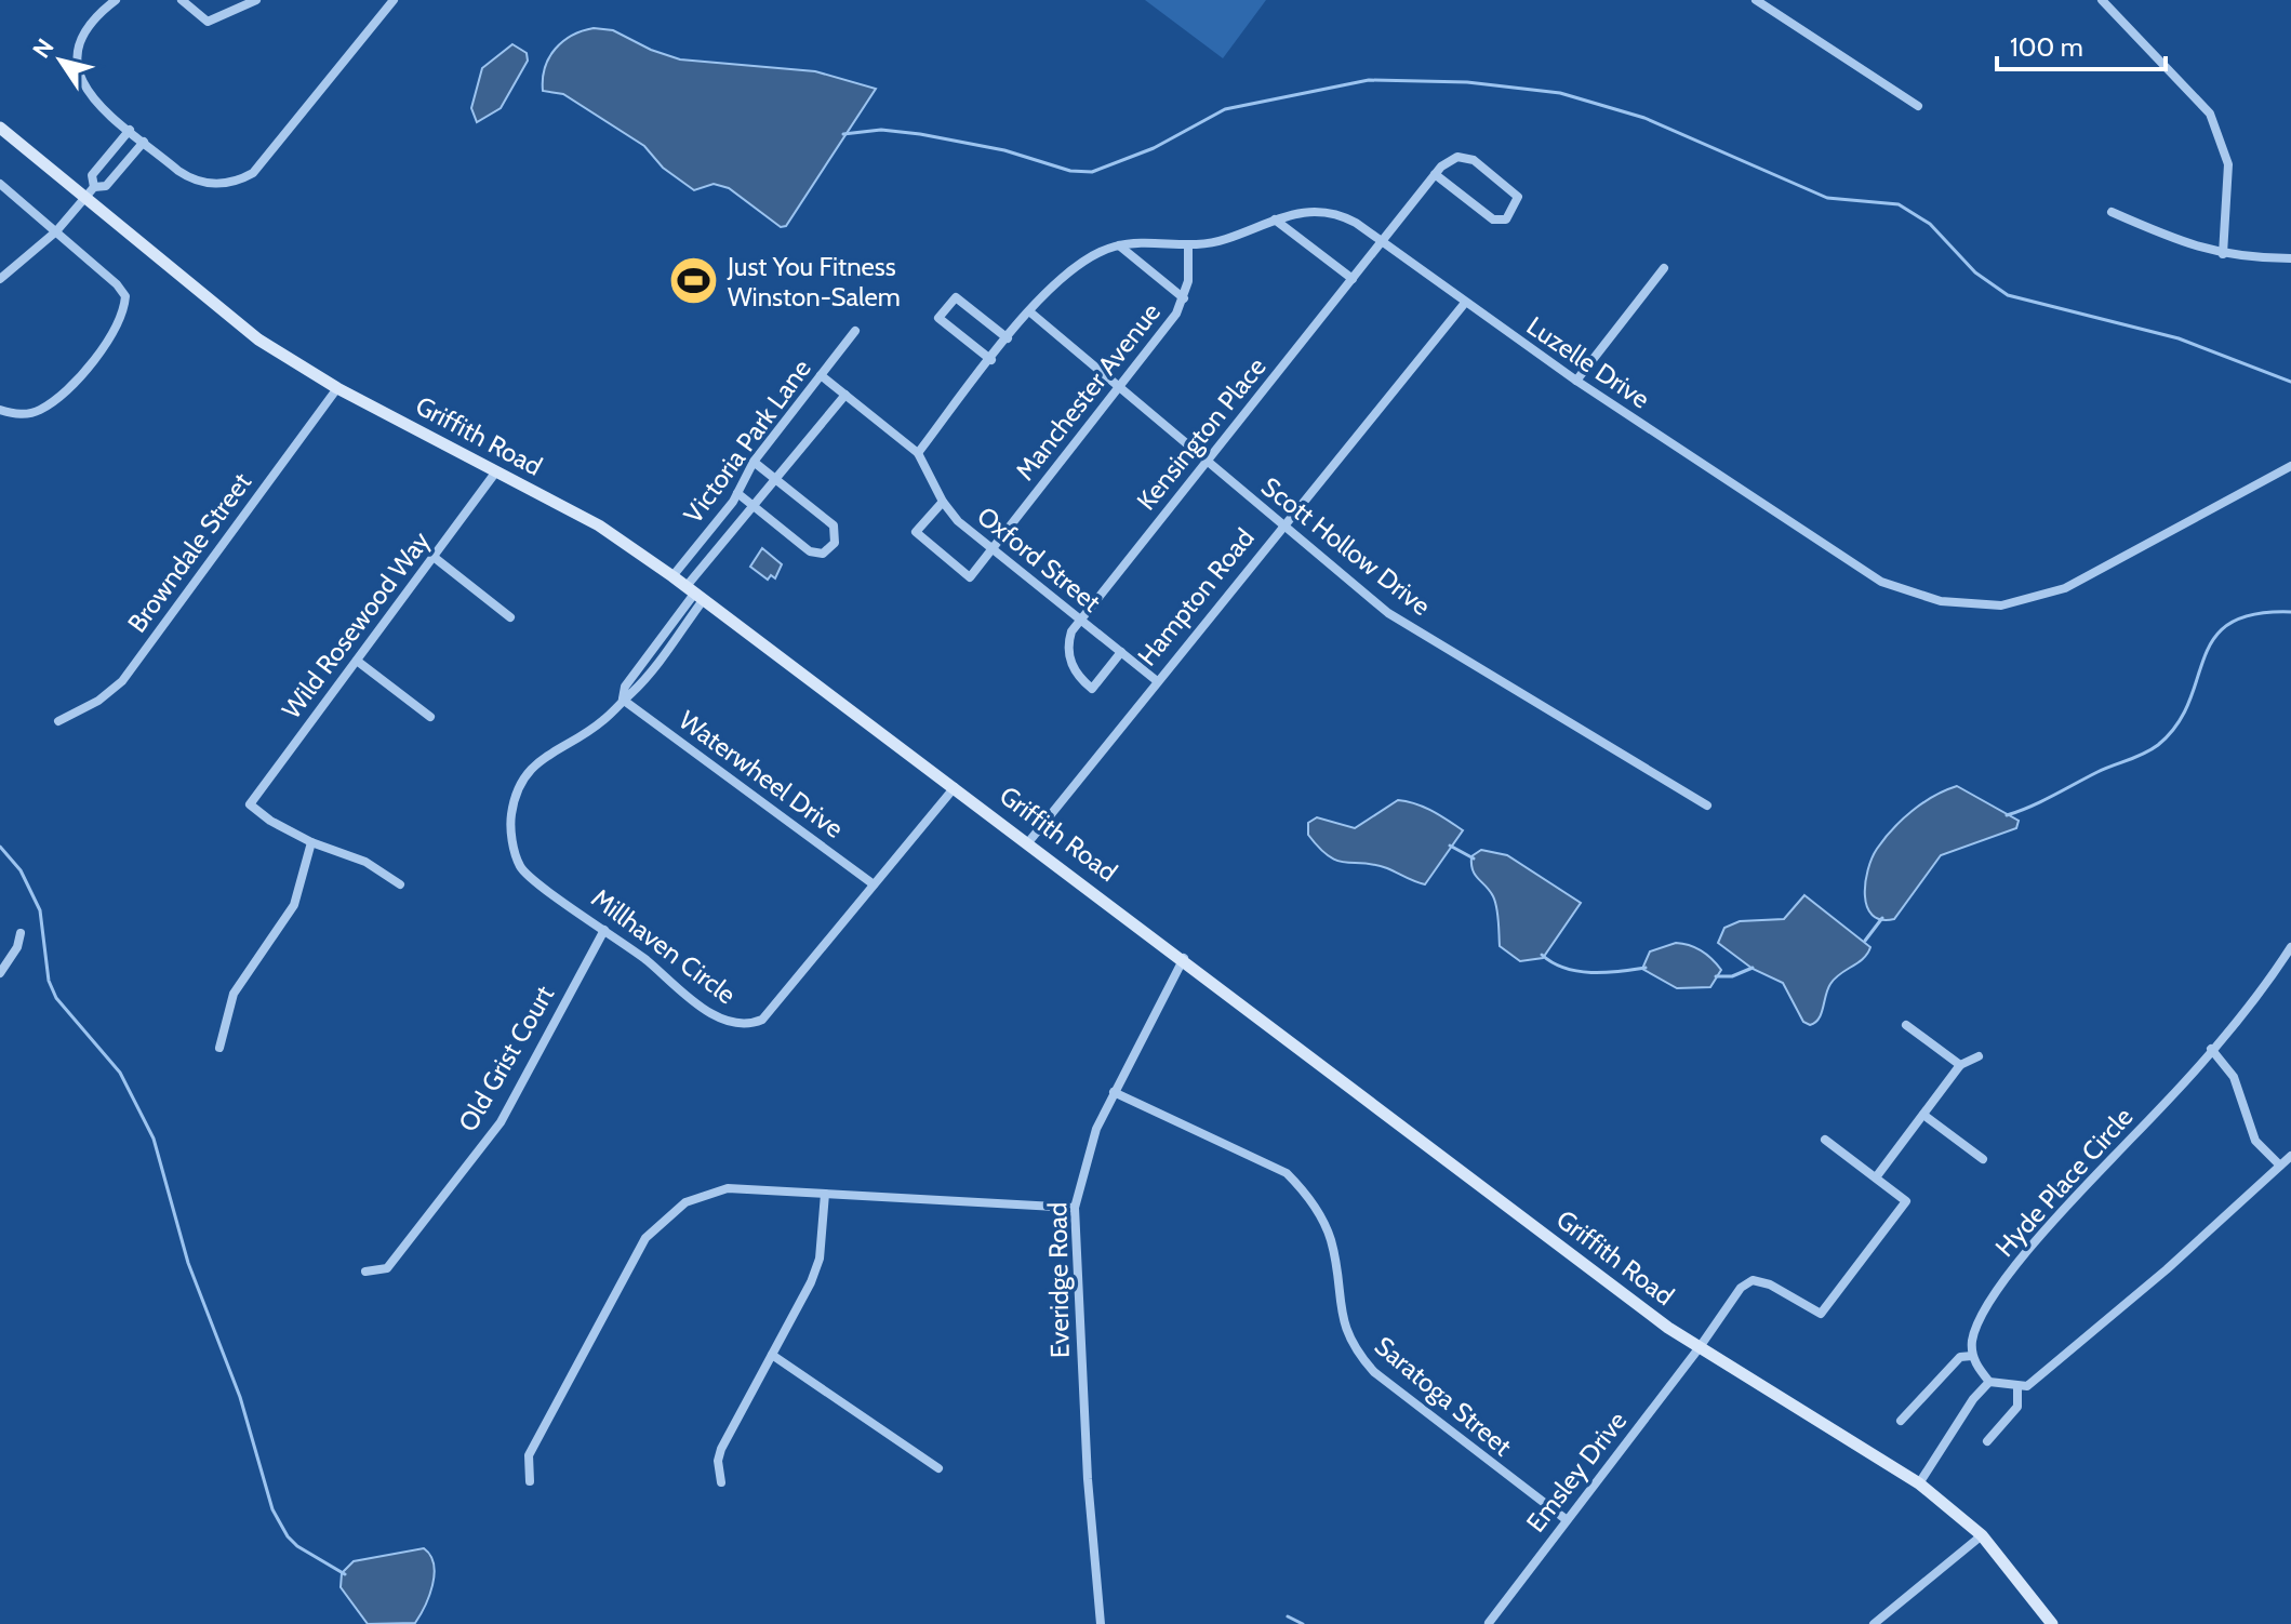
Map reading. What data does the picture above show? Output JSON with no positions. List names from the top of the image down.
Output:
{
  "streets": {
    "street": [
      "Luzelle Drive",
      "Manchester Avenue",
      "Kensington Place",
      "Griffith Road",
      "Victoria Park Lane",
      "Scott Hollow Drive",
      "Browndale Street",
      "Oxford Street",
      "Hampton Road",
      "Wild Rosewood Way",
      "Waterwheel Drive",
      "Millhaven Circle",
      "Old Grist Court",
      "Hyde Place Circle",
      "Everidge Road",
      "Saratoga Street",
      "Emsley Drive"
    ]
  },
  "crossings": [
    ["Luzelle Drive", "Manchester Avenue"],
    ["Luzelle Drive", "Kensington Place"],
    ["Luzelle Drive", "Scott Hollow Drive"],
    ["Luzelle Drive", "Oxford Street"],
    ["Luzelle Drive", "Hampton Road"],
    ["Manchester Avenue", "Scott Hollow Drive"],
    ["Manchester Avenue", "Oxford Street"],
    ["Kensington Place", "Scott Hollow Drive"],
    ["Kensington Place", "Oxford Street"],
    ["Griffith Road", "Victoria Park Lane"],
    ["Griffith Road", "Browndale Street"],
    ["Griffith Road", "Hampton Road"],
    ["Griffith Road", "Wild Rosewood Way"],
    ["Griffith Road", "Millhaven Circle"],
    ["Griffith Road", "Everidge Road"],
    ["Griffith Road", "Emsley Drive"],
    ["Victoria Park Lane", "Millhaven Circle"],
    ["Scott Hollow Drive", "Hampton Road"],
    ["Oxford Street", "Hampton Road"],
    ["Waterwheel Drive", "Millhaven Circle"],
    ["Millhaven Circle", "Old Grist Court"],
    ["Everidge Road", "Saratoga Street"],
    ["Saratoga Street", "Emsley Drive"]
  ],
  "places": {
    "sports": ["Just You Fitness Winston-Salem"]
  },
  "scale_bar": "100 m",
  "north": "top left"
}
